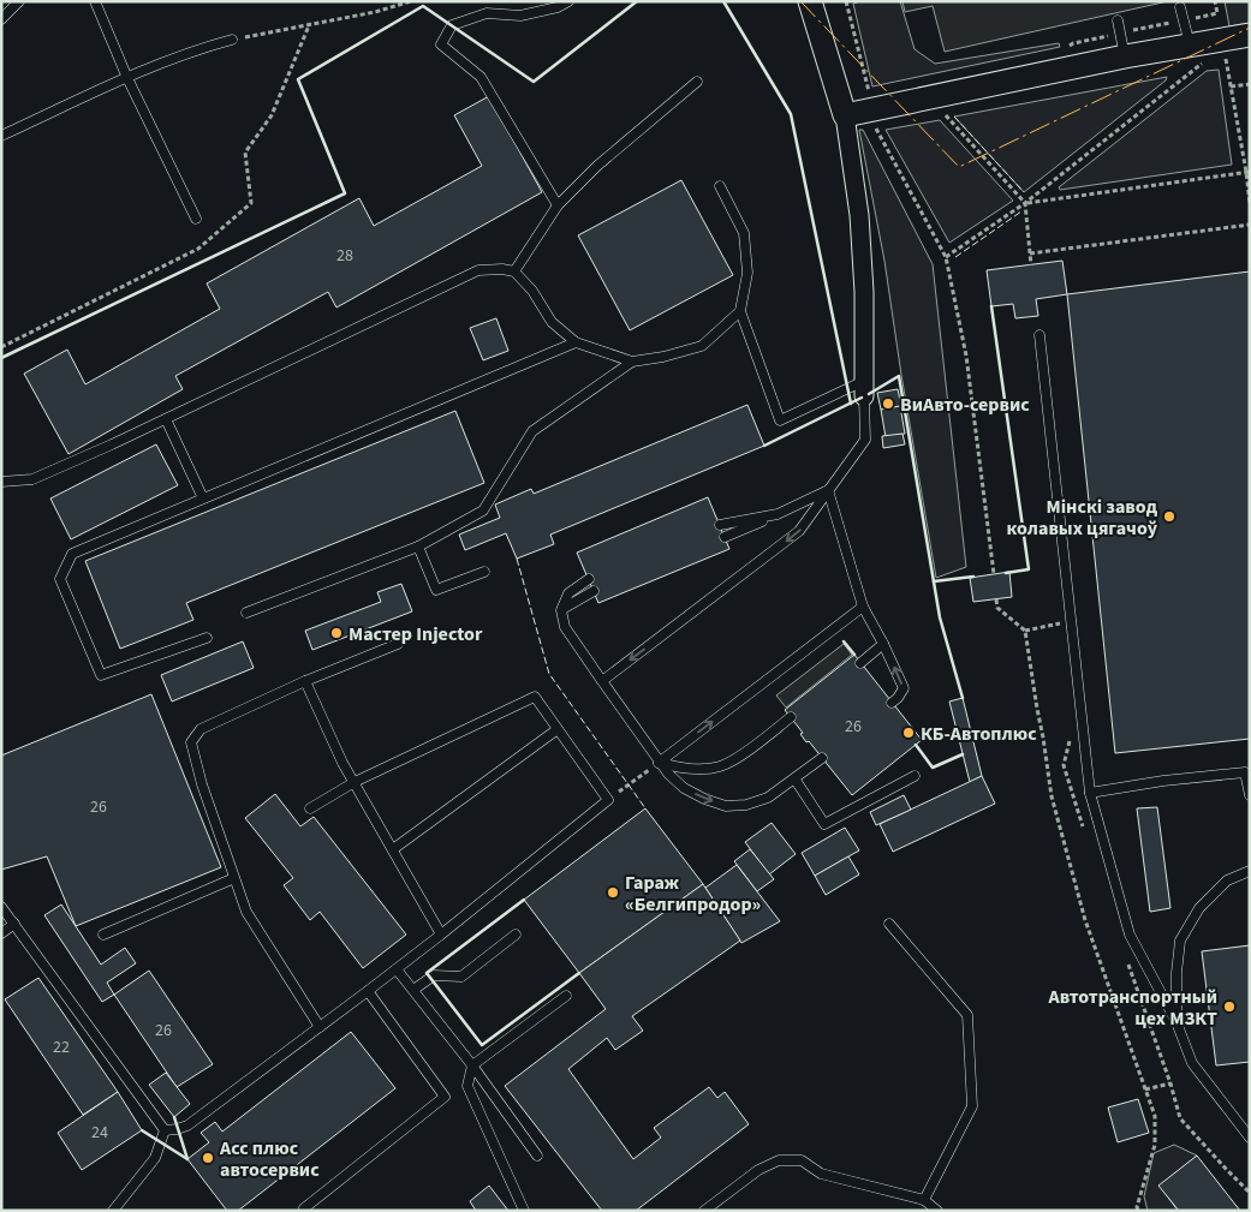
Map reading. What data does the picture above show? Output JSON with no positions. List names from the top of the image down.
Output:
{
  "places": [
    "ВиАвто-сервис",
    "Мінскі завод колавых цягачоў",
    "Мастер Injector",
    "КБ-Автоплюс",
    "Гараж «Белгипродор»",
    "Автотранспортный цех МЗКТ",
    "Асс плюс автосервис"
  ],
  "house_numbers": [
    "28",
    "26",
    "26",
    "26",
    "22",
    "24"
  ]
}
